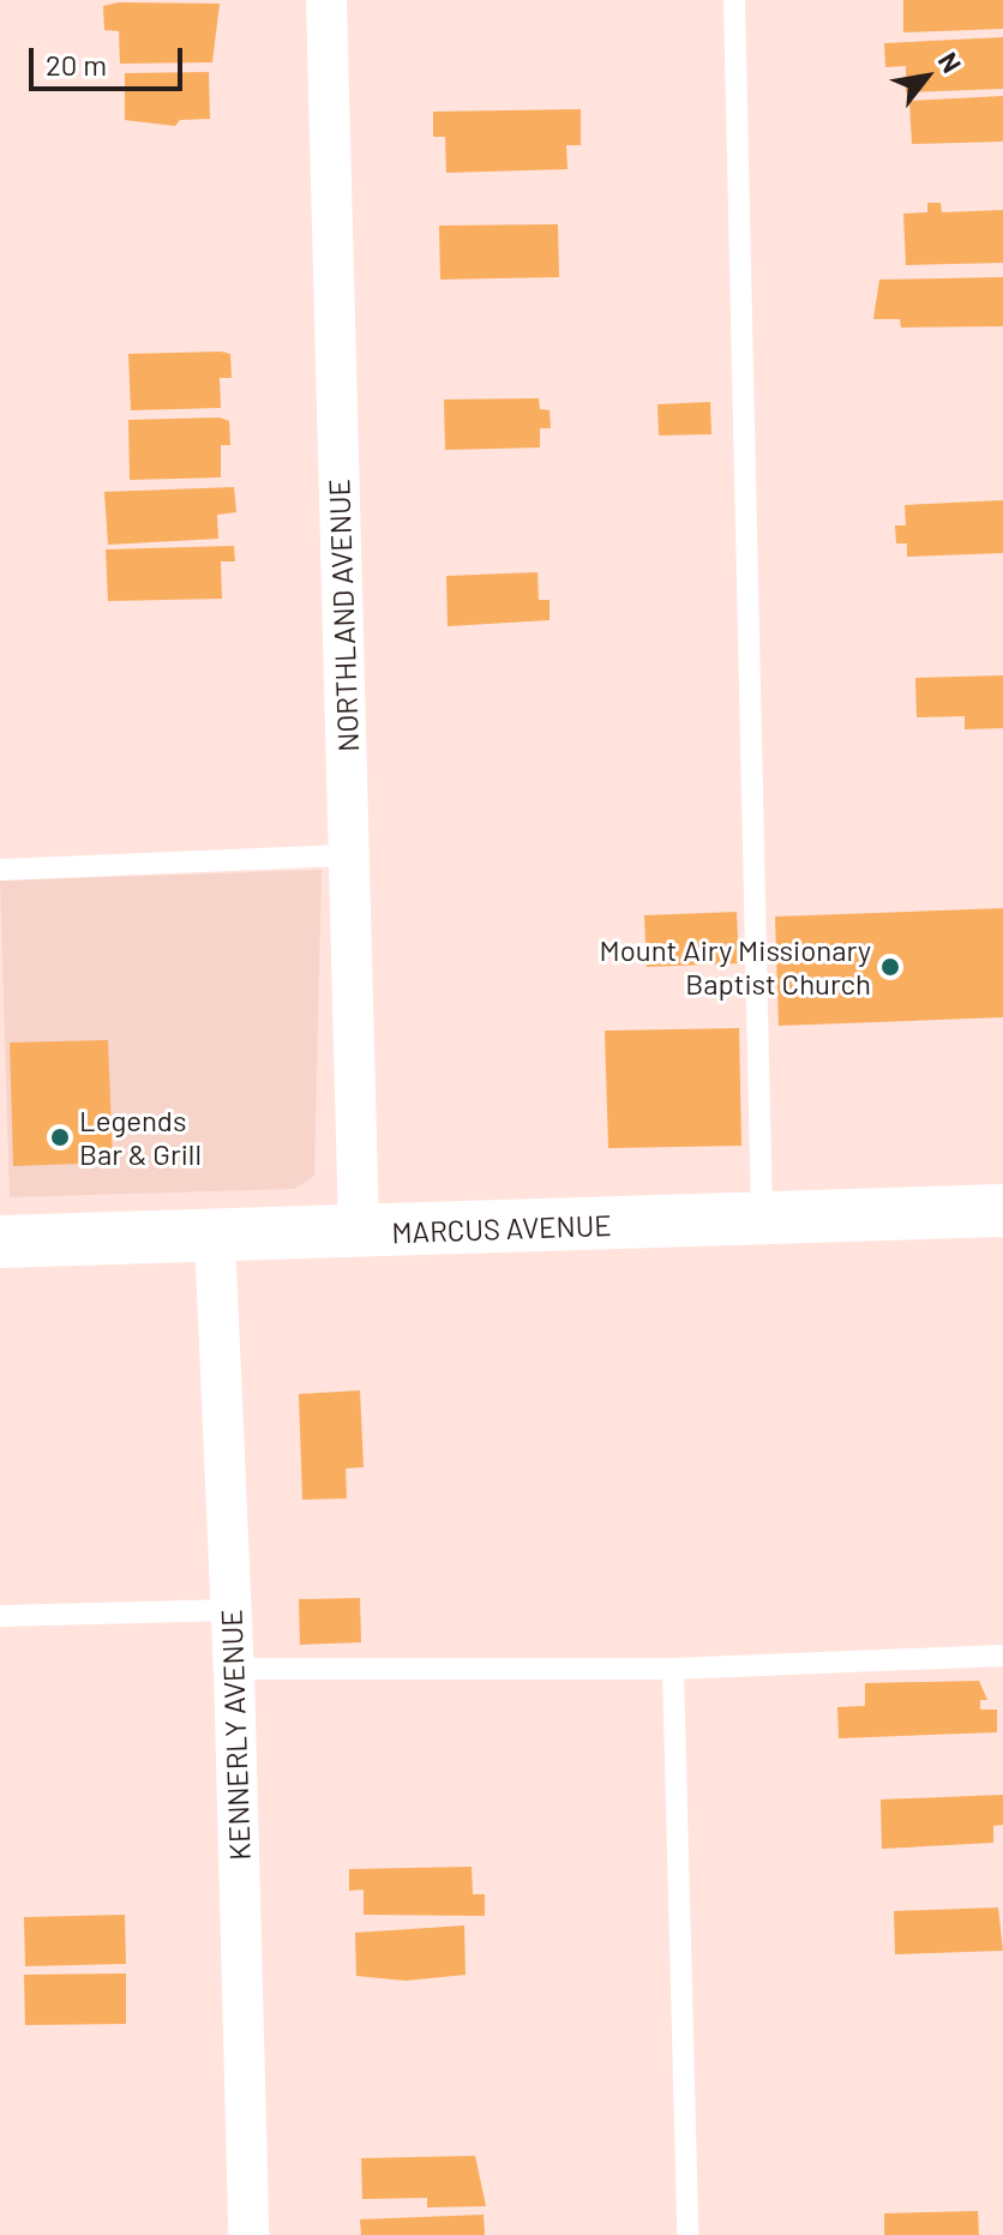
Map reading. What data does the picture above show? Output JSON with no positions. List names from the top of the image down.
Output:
{
  "streets": {
    "street": ["NORTHLAND AVENUE", "MARCUS AVENUE", "KENNERLY AVENUE"]
  },
  "crossings": [
    ["NORTHLAND AVENUE", "MARCUS AVENUE"],
    ["MARCUS AVENUE", "KENNERLY AVENUE"]
  ],
  "places": ["Mount Airy Missionary Baptist Church", "Legends Bar & Grill"],
  "scale_bar": "20 m",
  "north": "top right"
}
